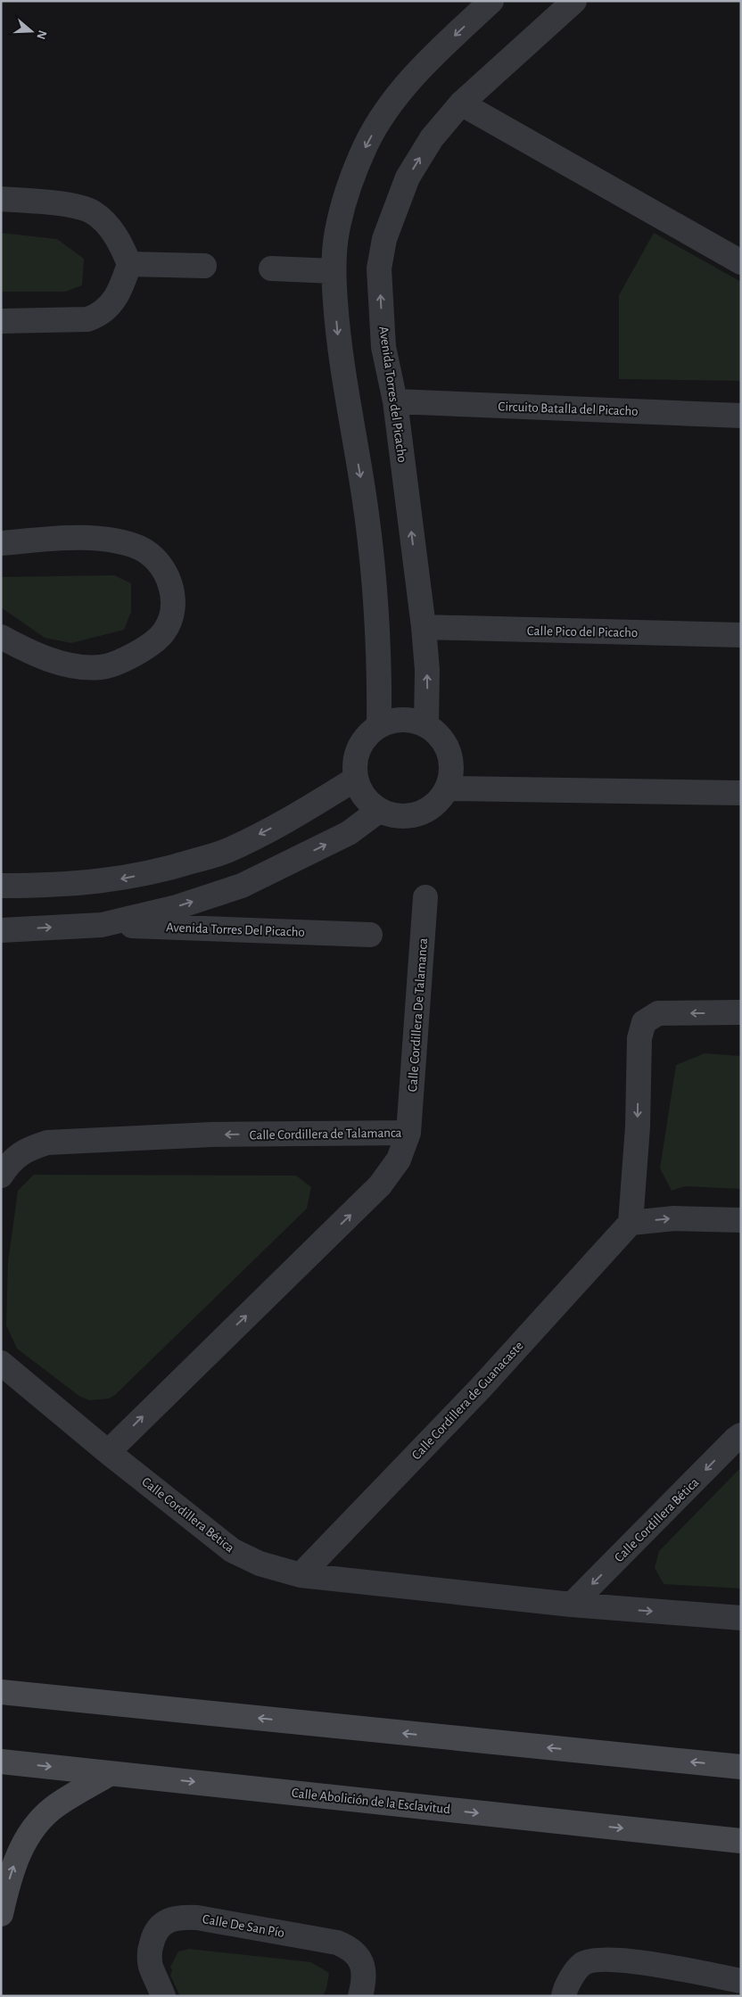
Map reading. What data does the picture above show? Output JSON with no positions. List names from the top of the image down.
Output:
{
  "streets": {
    "main road": ["Calle Abolición de la Esclavitud"],
    "street": [
      "Avenida Torres del Picacho",
      "Circuito Batalla del Picacho",
      "Calle Pico del Picacho",
      "Avenida Torres Del Picacho",
      "Calle Cordillera De Talamanca",
      "Calle Cordillera de Talamanca",
      "Calle Cordillera de Guanacaste",
      "Calle Cordillera Bética",
      "Calle De San Pío"
    ]
  },
  "crossings": [
    ["Avenida Torres del Picacho", "Circuito Batalla del Picacho"],
    ["Avenida Torres del Picacho", "Calle Pico del Picacho"],
    ["Avenida Torres del Picacho", "Avenida Torres Del Picacho"],
    ["Calle Cordillera De Talamanca", "Calle Cordillera de Talamanca"],
    ["Calle Cordillera de Talamanca", "Calle Cordillera Bética"],
    ["Calle Cordillera de Guanacaste", "Calle Cordillera Bética"]
  ],
  "one_way": ["Avenida Torres del Picacho"],
  "north": "right"
}
